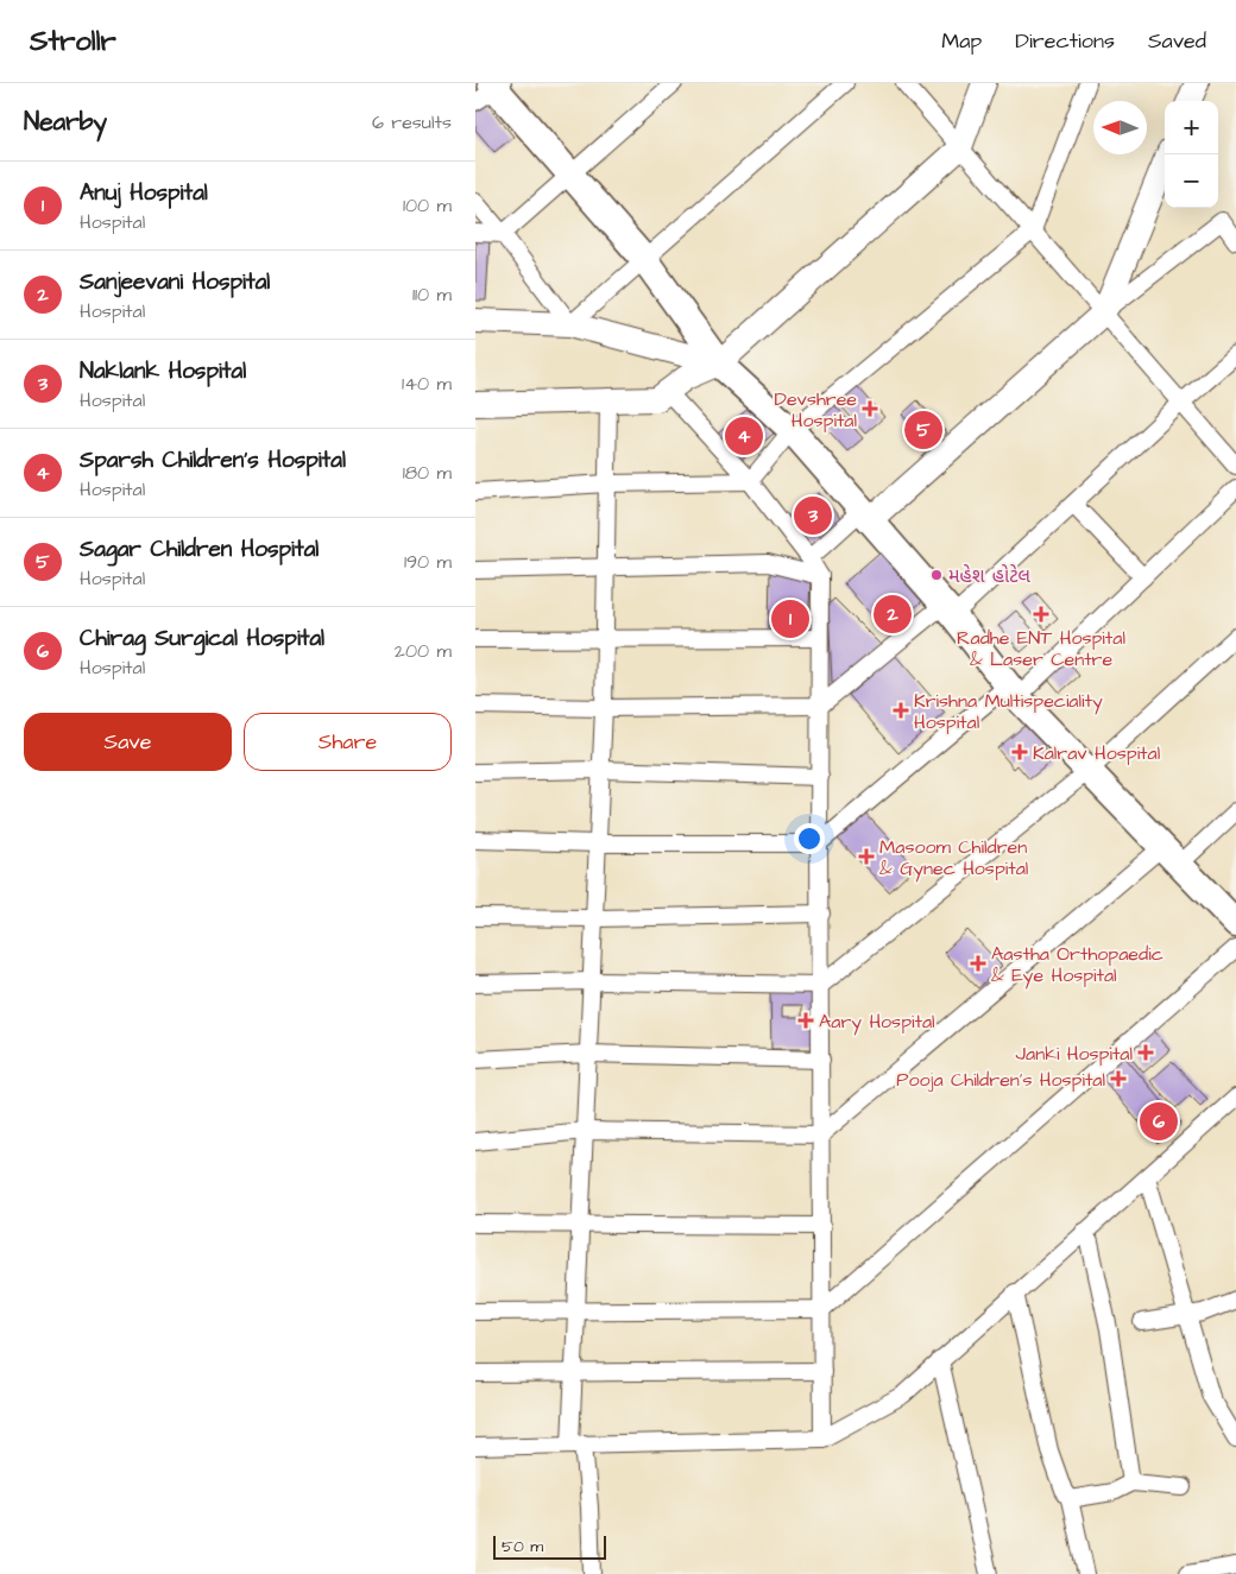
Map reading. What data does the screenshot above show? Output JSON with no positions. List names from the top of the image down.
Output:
{
  "places": {
    "health": [
      "Devshree Hospital",
      "Radhe ENT Hospital & Laser Centre",
      "Krishna Multispeciality Hospital",
      "Kalrav Hospital",
      "Masoom Children & Gynec Hospital",
      "Aastha Orthopaedic & Eye Hospital",
      "Aary Hospital",
      "Janki Hospital",
      "Pooja Children's Hospital"
    ],
    "other": ["મહેશ હોટેલ"]
  },
  "scale_bar": "50 m",
  "north": "left",
  "page": {
    "header": "Strollr",
    "nav": ["Map", "Directions", "Saved"],
    "heading": ["Nearby", "6 results"],
    "map_buttons": ["+", "−"],
    "list": [
      {
        "mark": "1",
        "name": "Anuj Hospital",
        "note": "Hospital",
        "value": "100 m"
      },
      {
        "mark": "2",
        "name": "Sanjeevani Hospital",
        "note": "Hospital",
        "value": "110 m"
      },
      {
        "mark": "3",
        "name": "Naklank Hospital",
        "note": "Hospital",
        "value": "140 m"
      },
      {
        "mark": "4",
        "name": "Sparsh Children's Hospital",
        "note": "Hospital",
        "value": "180 m"
      },
      {
        "mark": "5",
        "name": "Sagar Children Hospital",
        "note": "Hospital",
        "value": "190 m"
      },
      {
        "mark": "6",
        "name": "Chirag Surgical Hospital",
        "note": "Hospital",
        "value": "200 m"
      }
    ],
    "pins": [
      "5",
      "4",
      "3",
      "2",
      "1",
      "6"
    ],
    "buttons": ["Save", "Share"],
    "scale": "50 m"
  }
}
